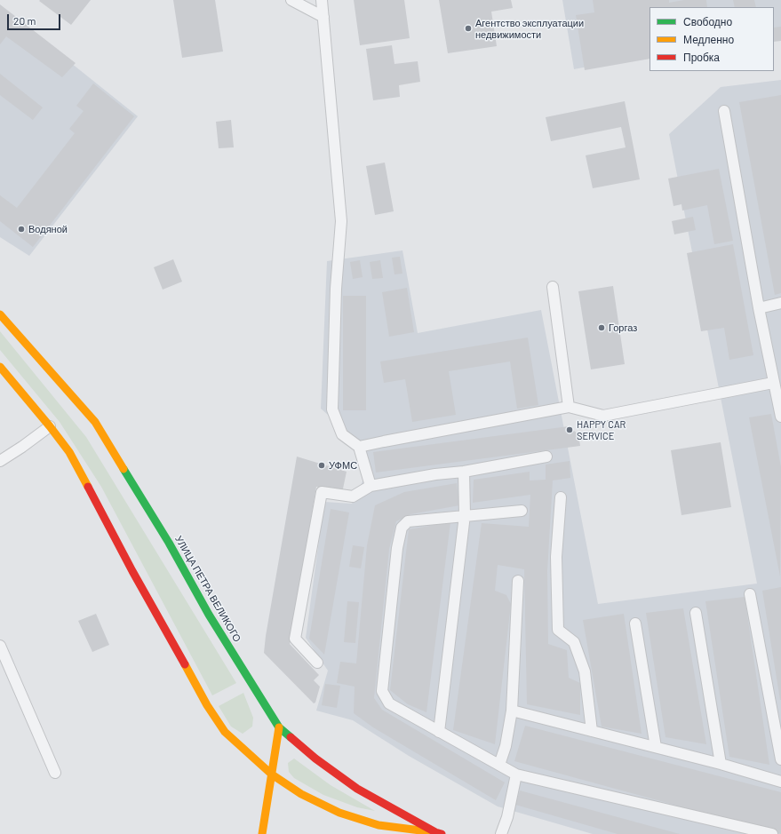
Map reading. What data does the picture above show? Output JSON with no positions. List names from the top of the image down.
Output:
{
  "streets": {
    "street": ["УЛИЦА ПЕТРА ВЕЛИКОГО"]
  },
  "places": [
    "Агентство эксплуатации недвижимости",
    "Водяной",
    "Горгаз",
    "HAPPY CAR SERVICE",
    "УФМС"
  ],
  "legend": ["Свободно", "Медленно", "Пробка"],
  "scale_bar": "20 m"
}
